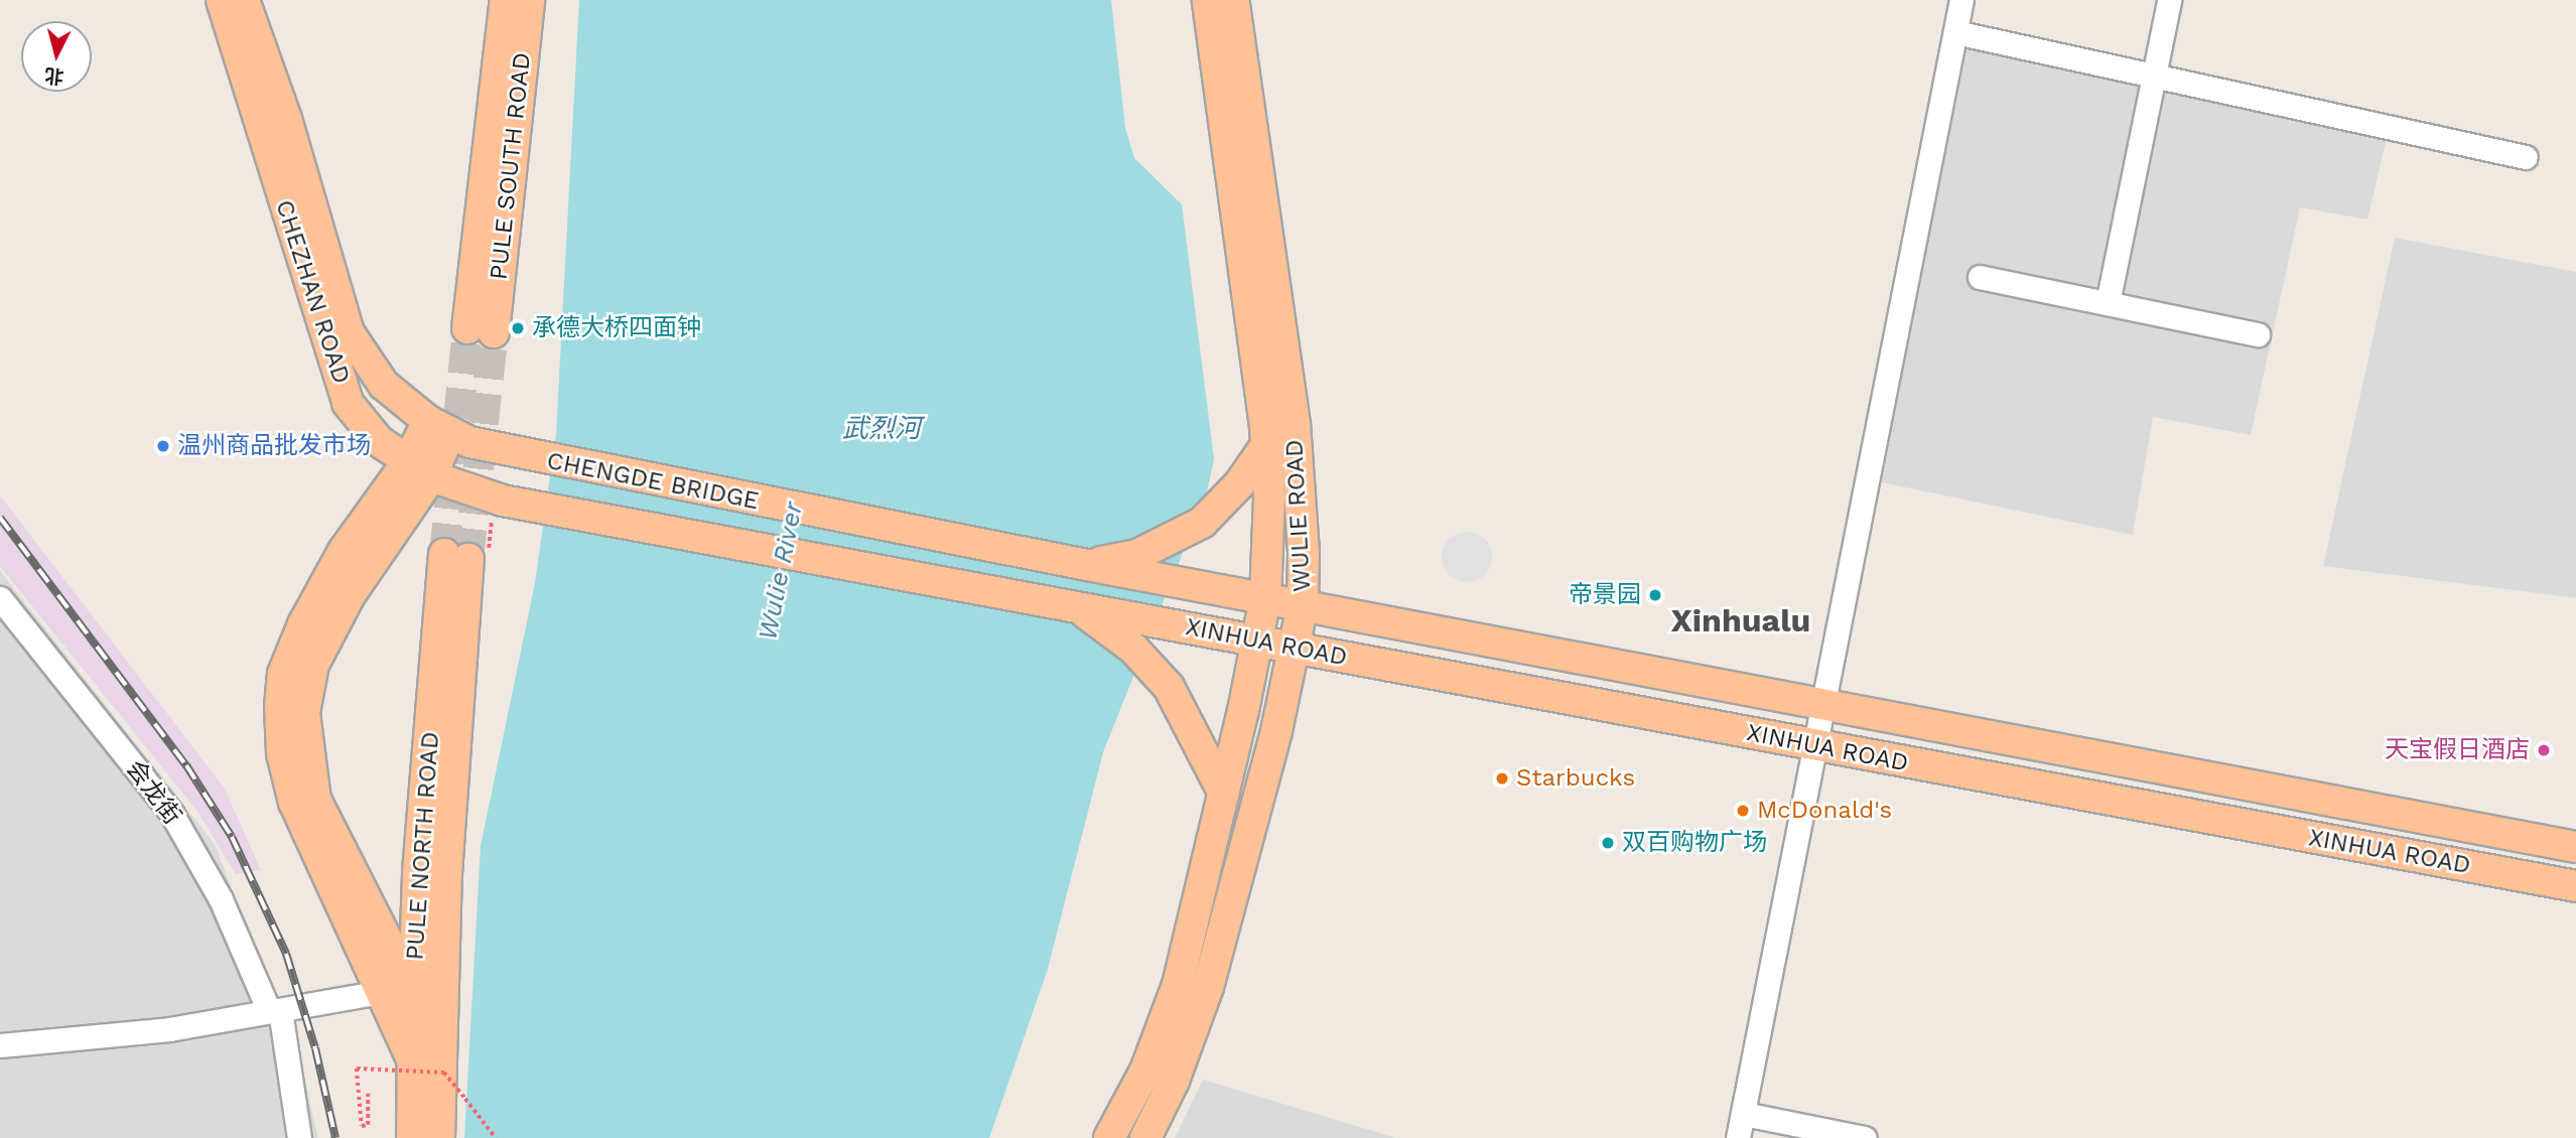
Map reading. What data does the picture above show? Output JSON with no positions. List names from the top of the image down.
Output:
{
  "streets": {
    "main road": [
      "PULE SOUTH ROAD",
      "CHEZHAN ROAD",
      "CHENGDE BRIDGE",
      "WULIE ROAD",
      "XINHUA ROAD",
      "PULE NORTH ROAD"
    ],
    "street": ["会龙街"]
  },
  "crossings": [
    ["CHEZHAN ROAD", "CHENGDE BRIDGE"],
    ["CHENGDE BRIDGE", "XINHUA ROAD"],
    ["WULIE ROAD", "XINHUA ROAD"]
  ],
  "districts": ["Xinhualu"],
  "water": ["武烈河", "Wulie River"],
  "places": [
    "承德大桥四面钟",
    "温州商品批发市场",
    "帝景园",
    "天宝假日酒店",
    "Starbucks",
    "McDonald's",
    "双百购物广场"
  ],
  "north": "bottom"
}
